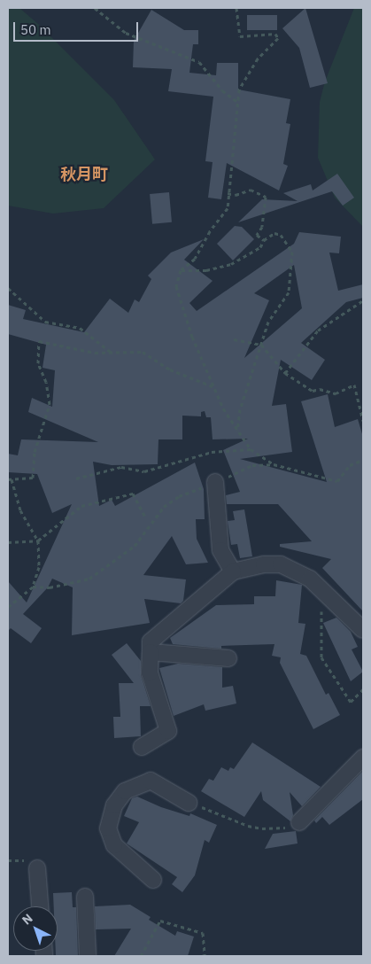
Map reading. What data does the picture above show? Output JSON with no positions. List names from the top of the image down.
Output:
{
  "districts": ["秋月町"],
  "scale_bar": "50 m",
  "north": "top left"
}
